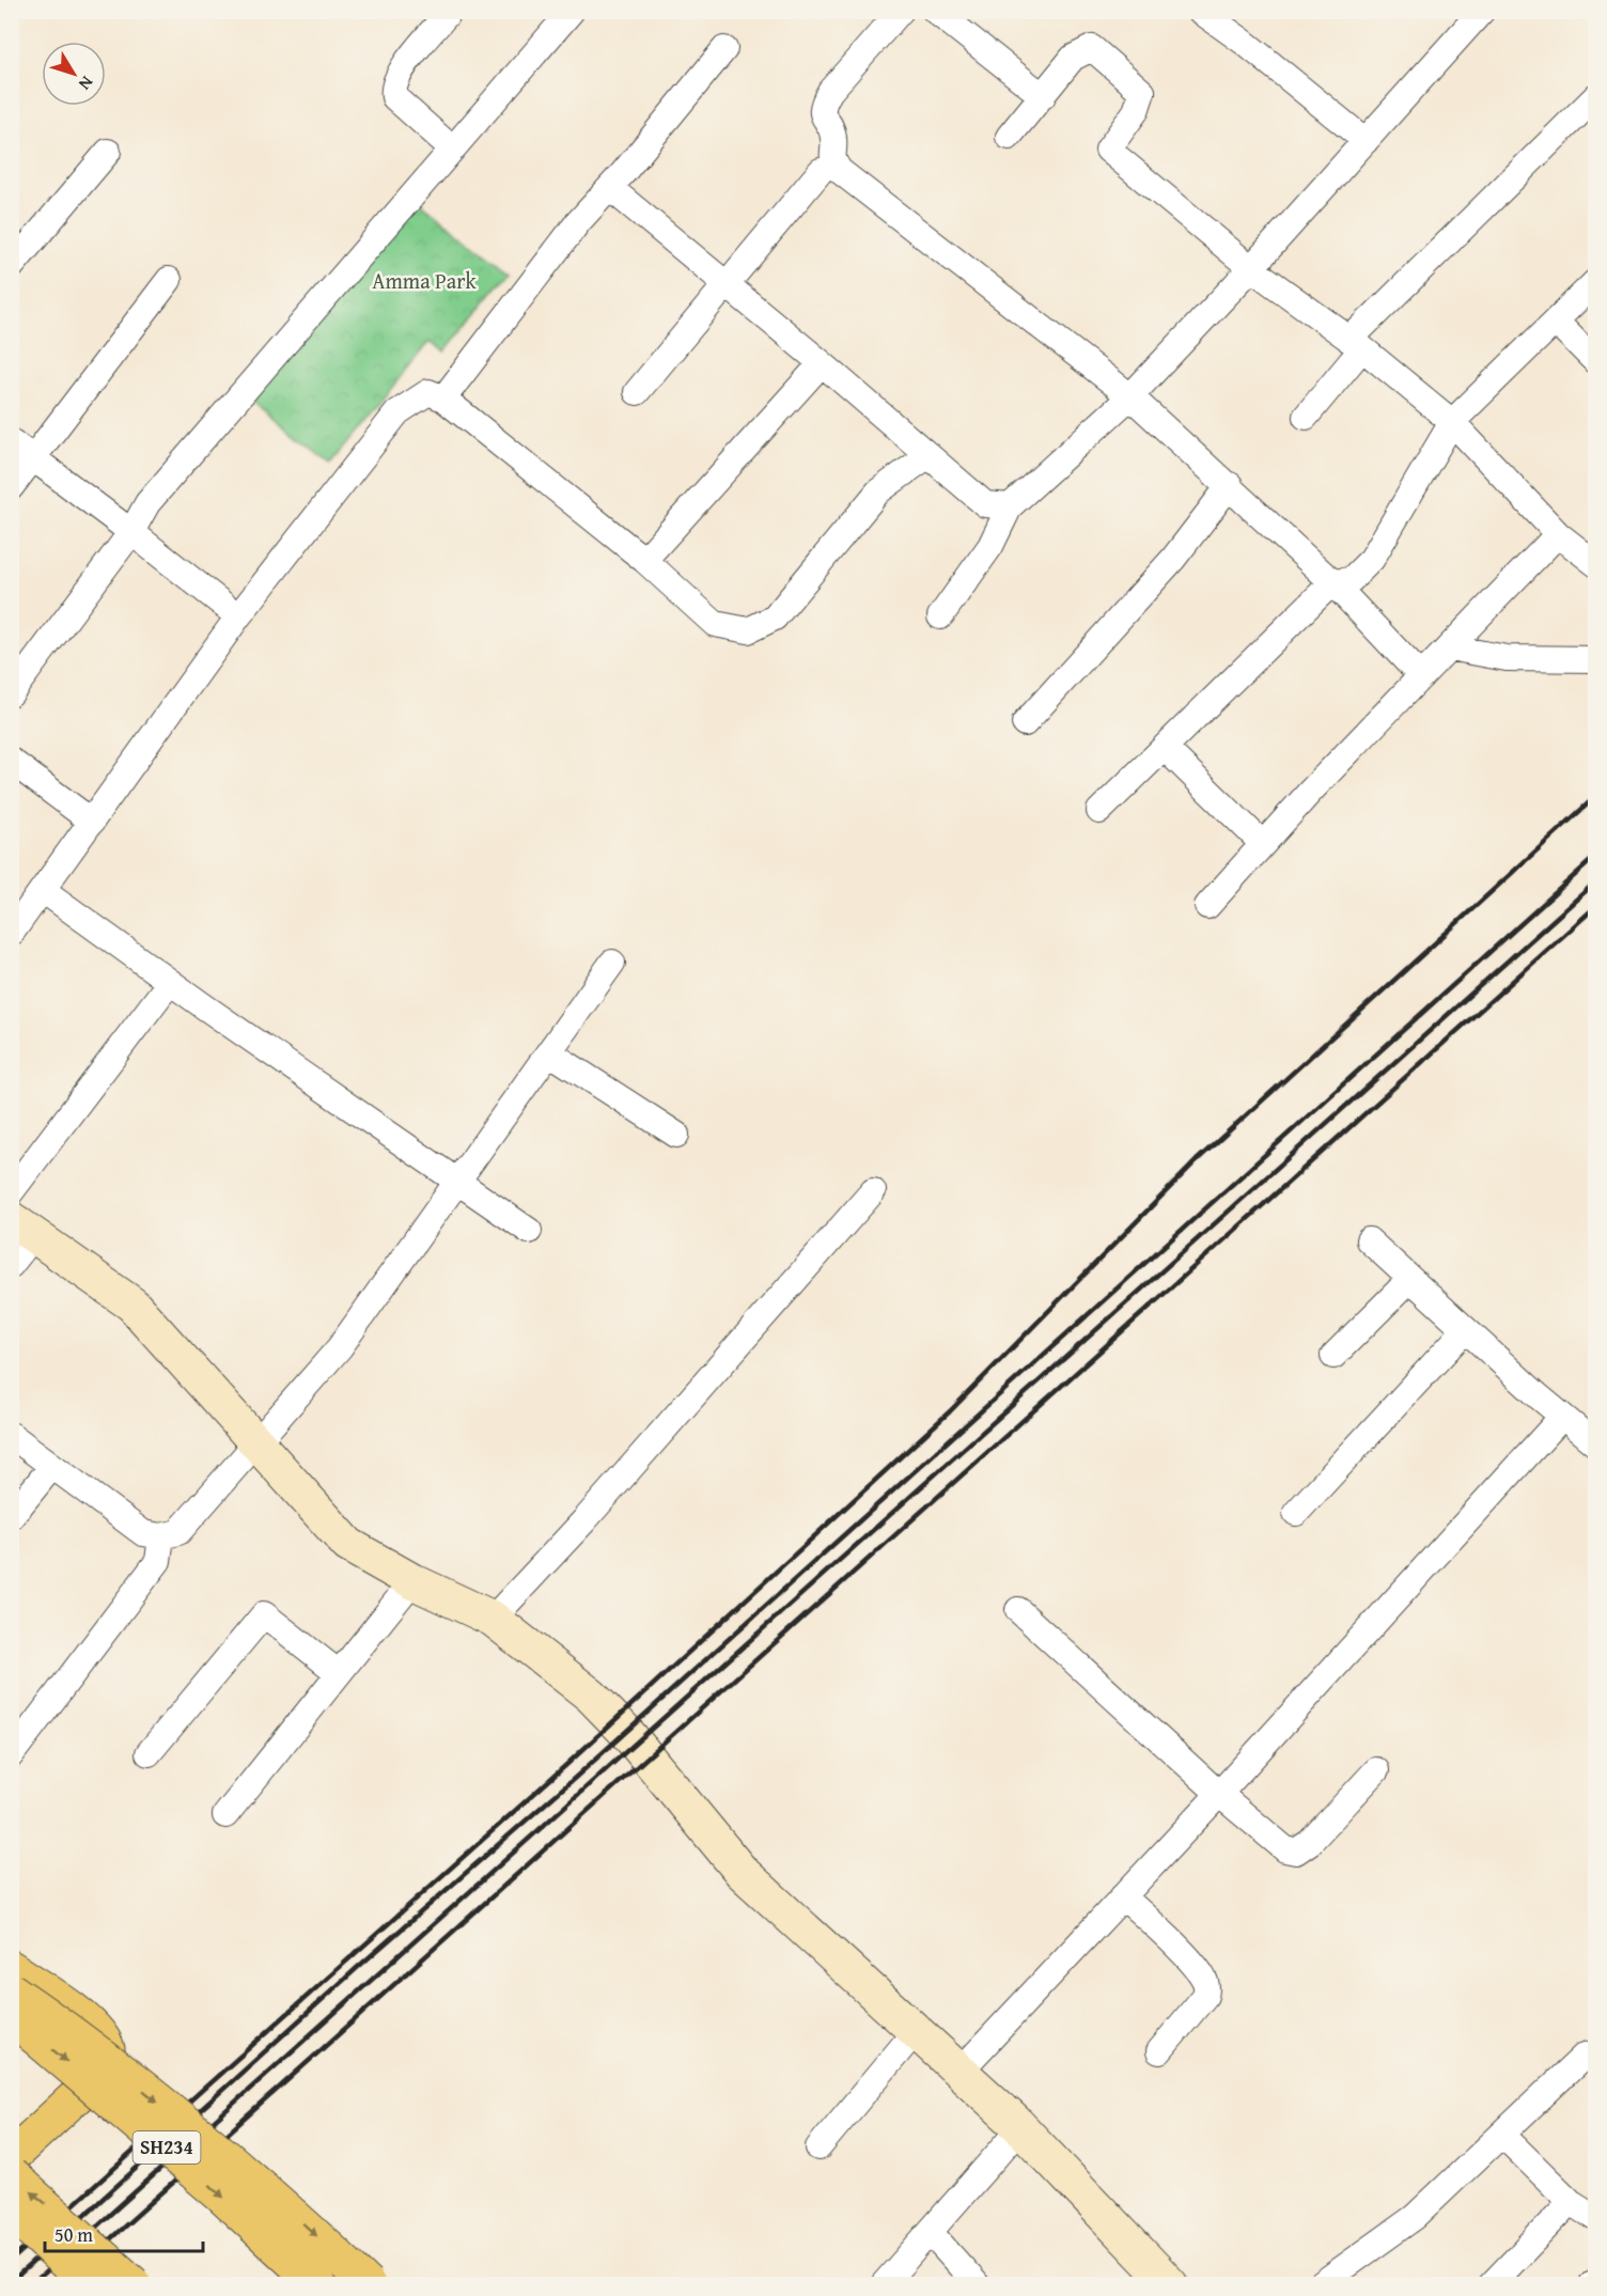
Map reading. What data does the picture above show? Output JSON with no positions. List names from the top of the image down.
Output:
{
  "streets": {
    "main road": ["SH234"]
  },
  "parks": ["Amma Park"],
  "scale_bar": "50 m",
  "north": "bottom right"
}
